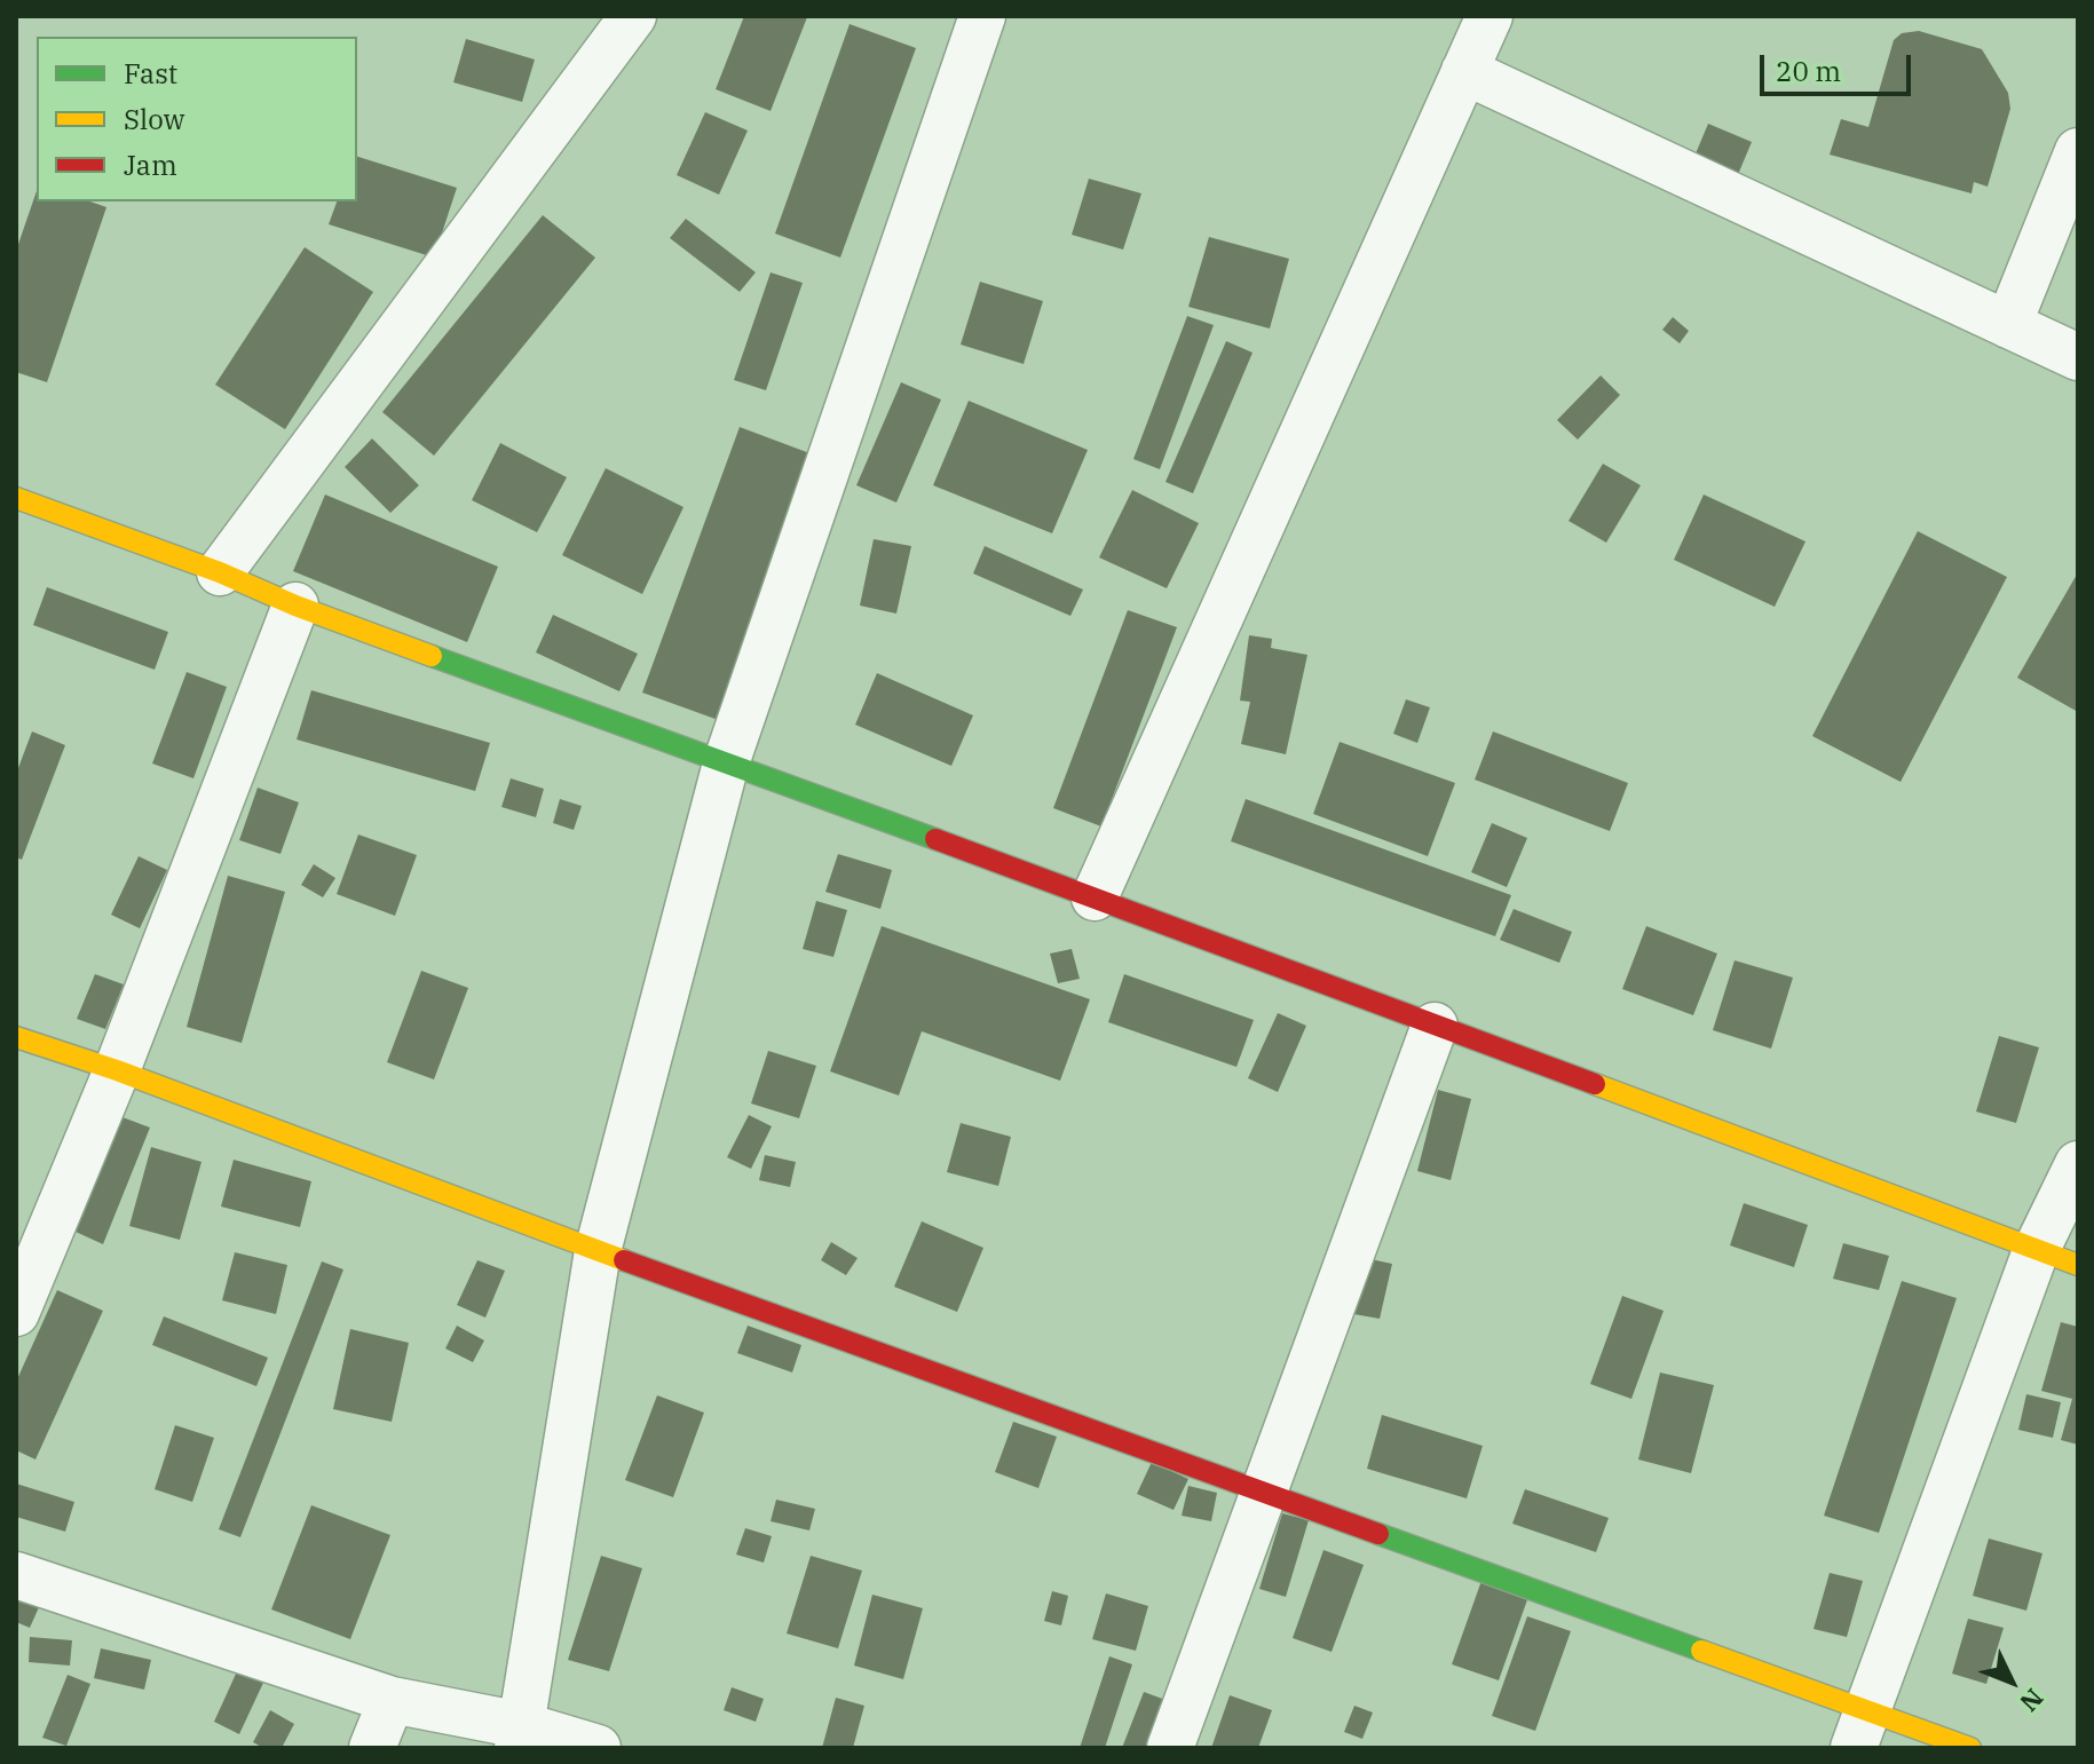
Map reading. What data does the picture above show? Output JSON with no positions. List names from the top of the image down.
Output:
{
  "legend": ["Fast", "Slow", "Jam"],
  "scale_bar": "20 m",
  "north": "bottom right"
}
